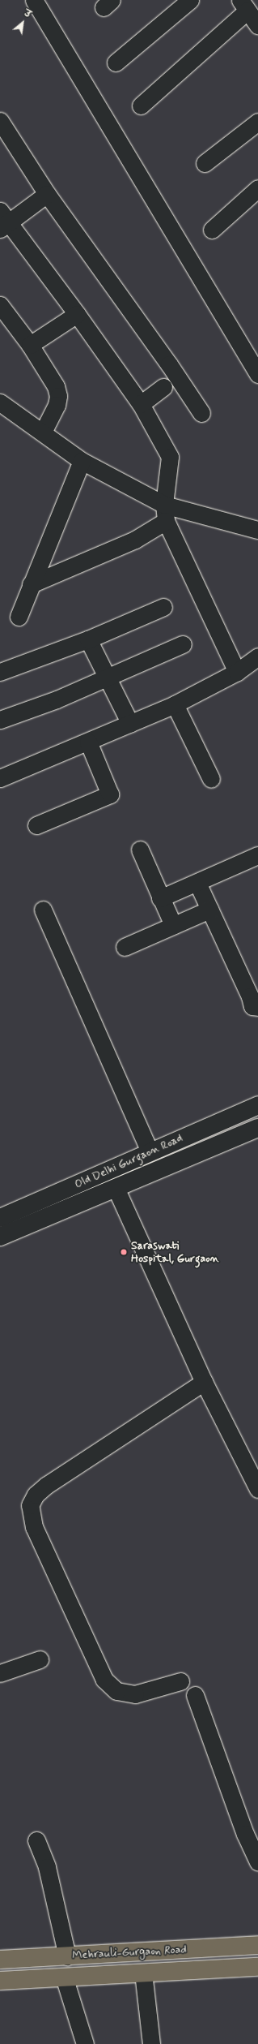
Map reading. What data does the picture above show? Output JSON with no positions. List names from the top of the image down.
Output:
{
  "streets": {
    "main road": ["Old Delhi Gurgaon Road", "Mehrauli-Gurgaon Road"]
  },
  "places": ["Saraswati Hospital, Gurgaon"],
  "north": "top right"
}
